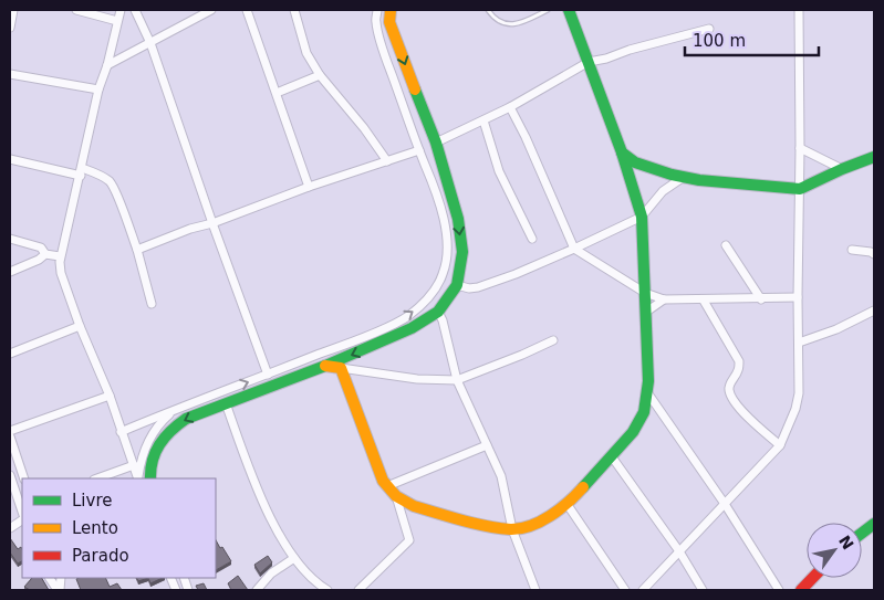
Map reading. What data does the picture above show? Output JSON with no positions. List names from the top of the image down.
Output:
{
  "legend": ["Livre", "Lento", "Parado"],
  "scale_bar": "100 m",
  "north": "top right"
}
